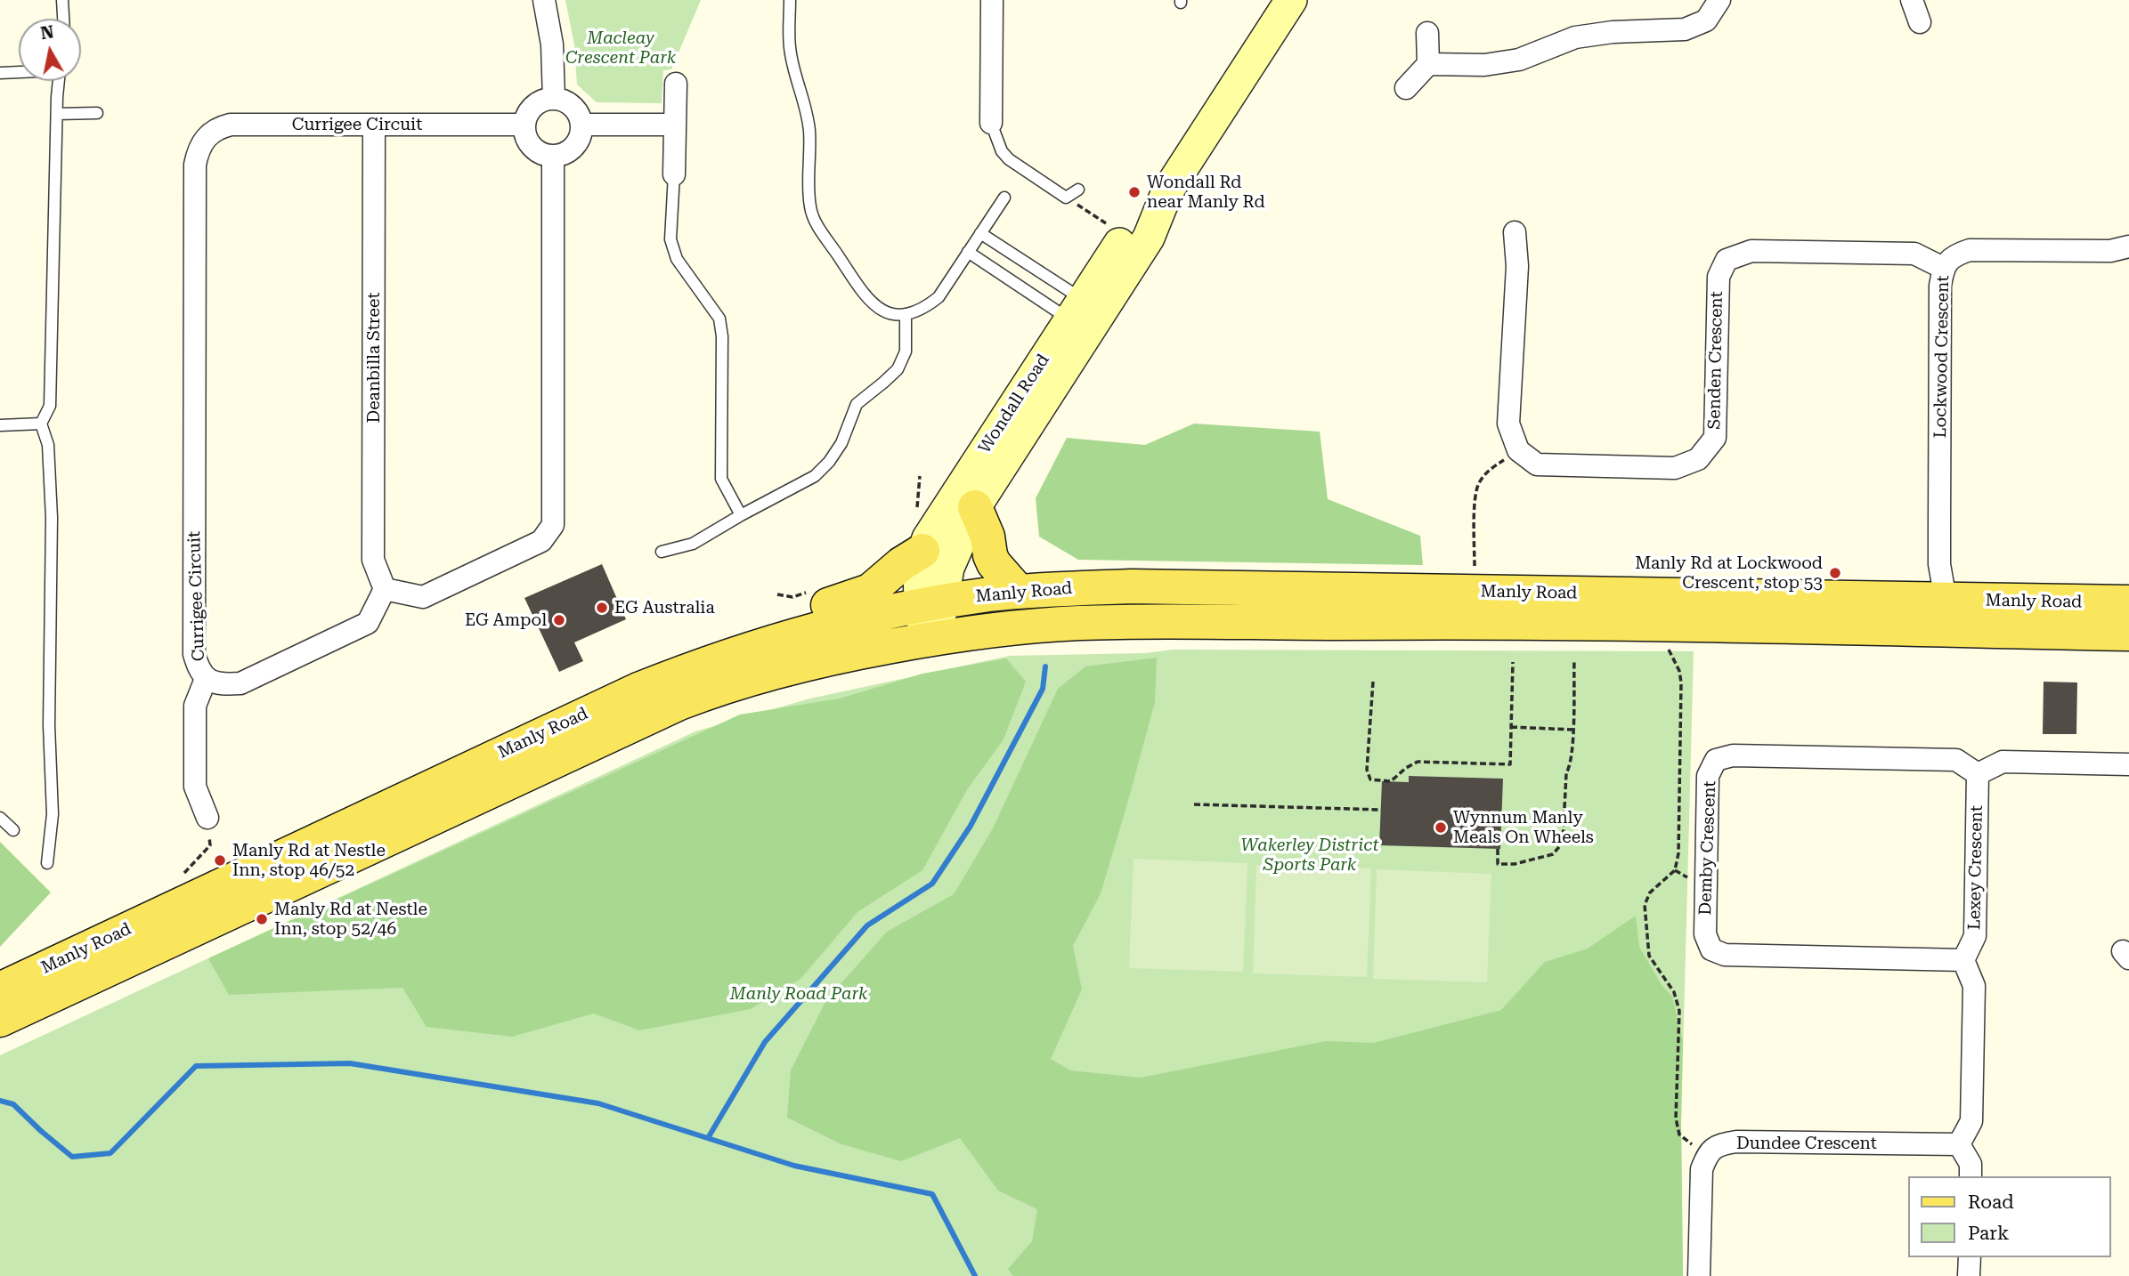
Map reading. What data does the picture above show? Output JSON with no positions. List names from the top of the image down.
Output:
{
  "streets": {
    "main road": ["Wondall Road", "Manly Road"],
    "street": [
      "Currigee Circuit",
      "Lockwood Crescent",
      "Deanbilla Street",
      "Senden Crescent",
      "Demby Crescent",
      "Lexey Crescent",
      "Dundee Crescent"
    ]
  },
  "crossings": [
    ["Currigee Circuit", "Deanbilla Street"],
    ["Lockwood Crescent", "Senden Crescent"],
    ["Lockwood Crescent", "Manly Road"],
    ["Wondall Road", "Manly Road"],
    ["Demby Crescent", "Lexey Crescent"]
  ],
  "parks": ["Macleay Crescent Park", "Wakerley District Sports Park", "Manly Road Park"],
  "places": [
    "Wondall Rd near Manly Rd",
    "Manly Rd at Lockwood Crescent, stop 53",
    "EG Australia",
    "EG Ampol",
    "Wynnum Manly Meals On Wheels",
    "Manly Rd at Nestle Inn, stop 46/52",
    "Manly Rd at Nestle Inn, stop 52/46"
  ],
  "legend": ["Road", "Park"],
  "north": "top"
}
